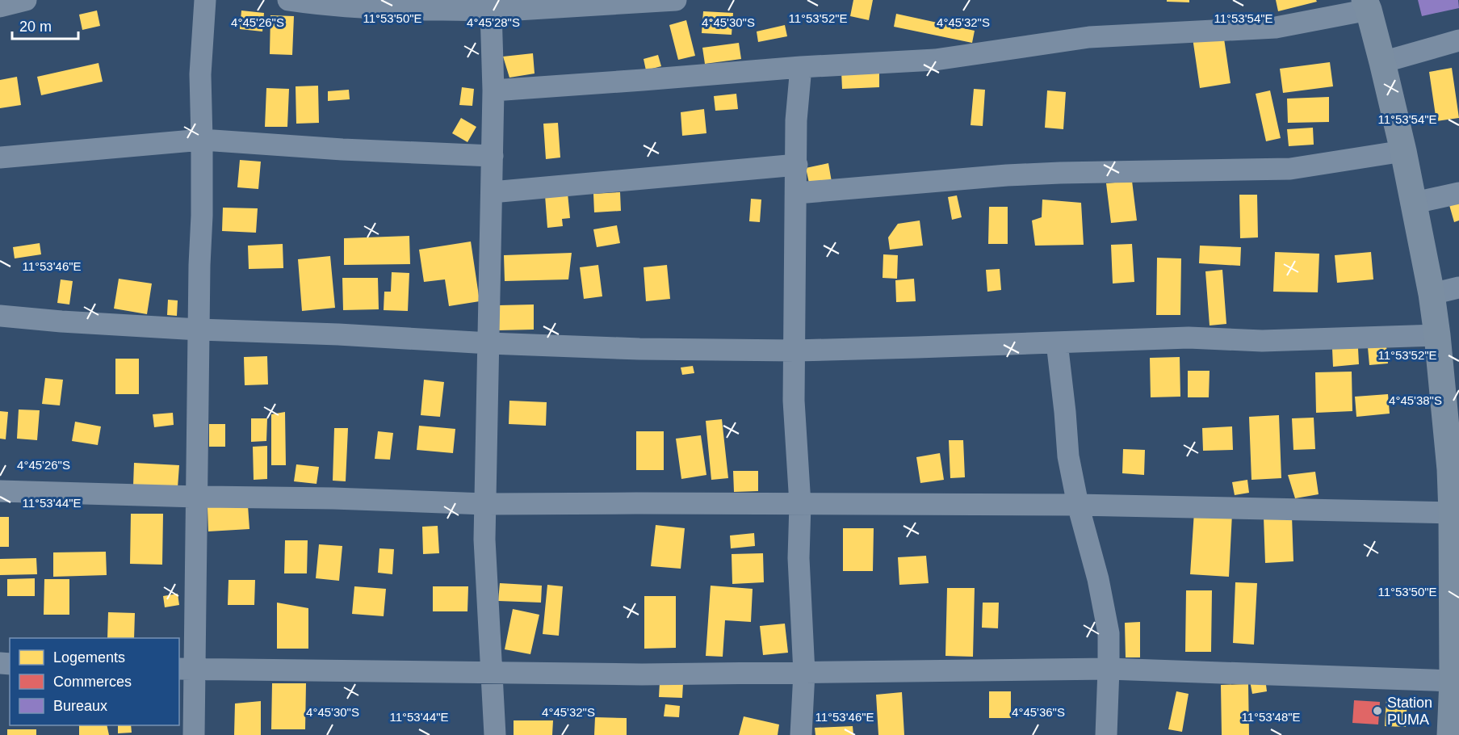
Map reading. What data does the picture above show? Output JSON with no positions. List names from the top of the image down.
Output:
{
  "places": ["Station PUMA"],
  "legend": ["Logements", "Commerces", "Bureaux"],
  "scale_bar": "20 m",
  "coordinates": [
    "11°53'54\"E",
    "11°53'50\"E",
    "11°53'52\"E",
    "4°45'26\"S",
    "4°45'28\"S",
    "4°45'30\"S",
    "4°45'32\"S",
    "11°53'46\"E",
    "4°45'38\"S",
    "11°53'44\"E",
    "4°45'36\"S",
    "11°53'48\"E"
  ]
}
